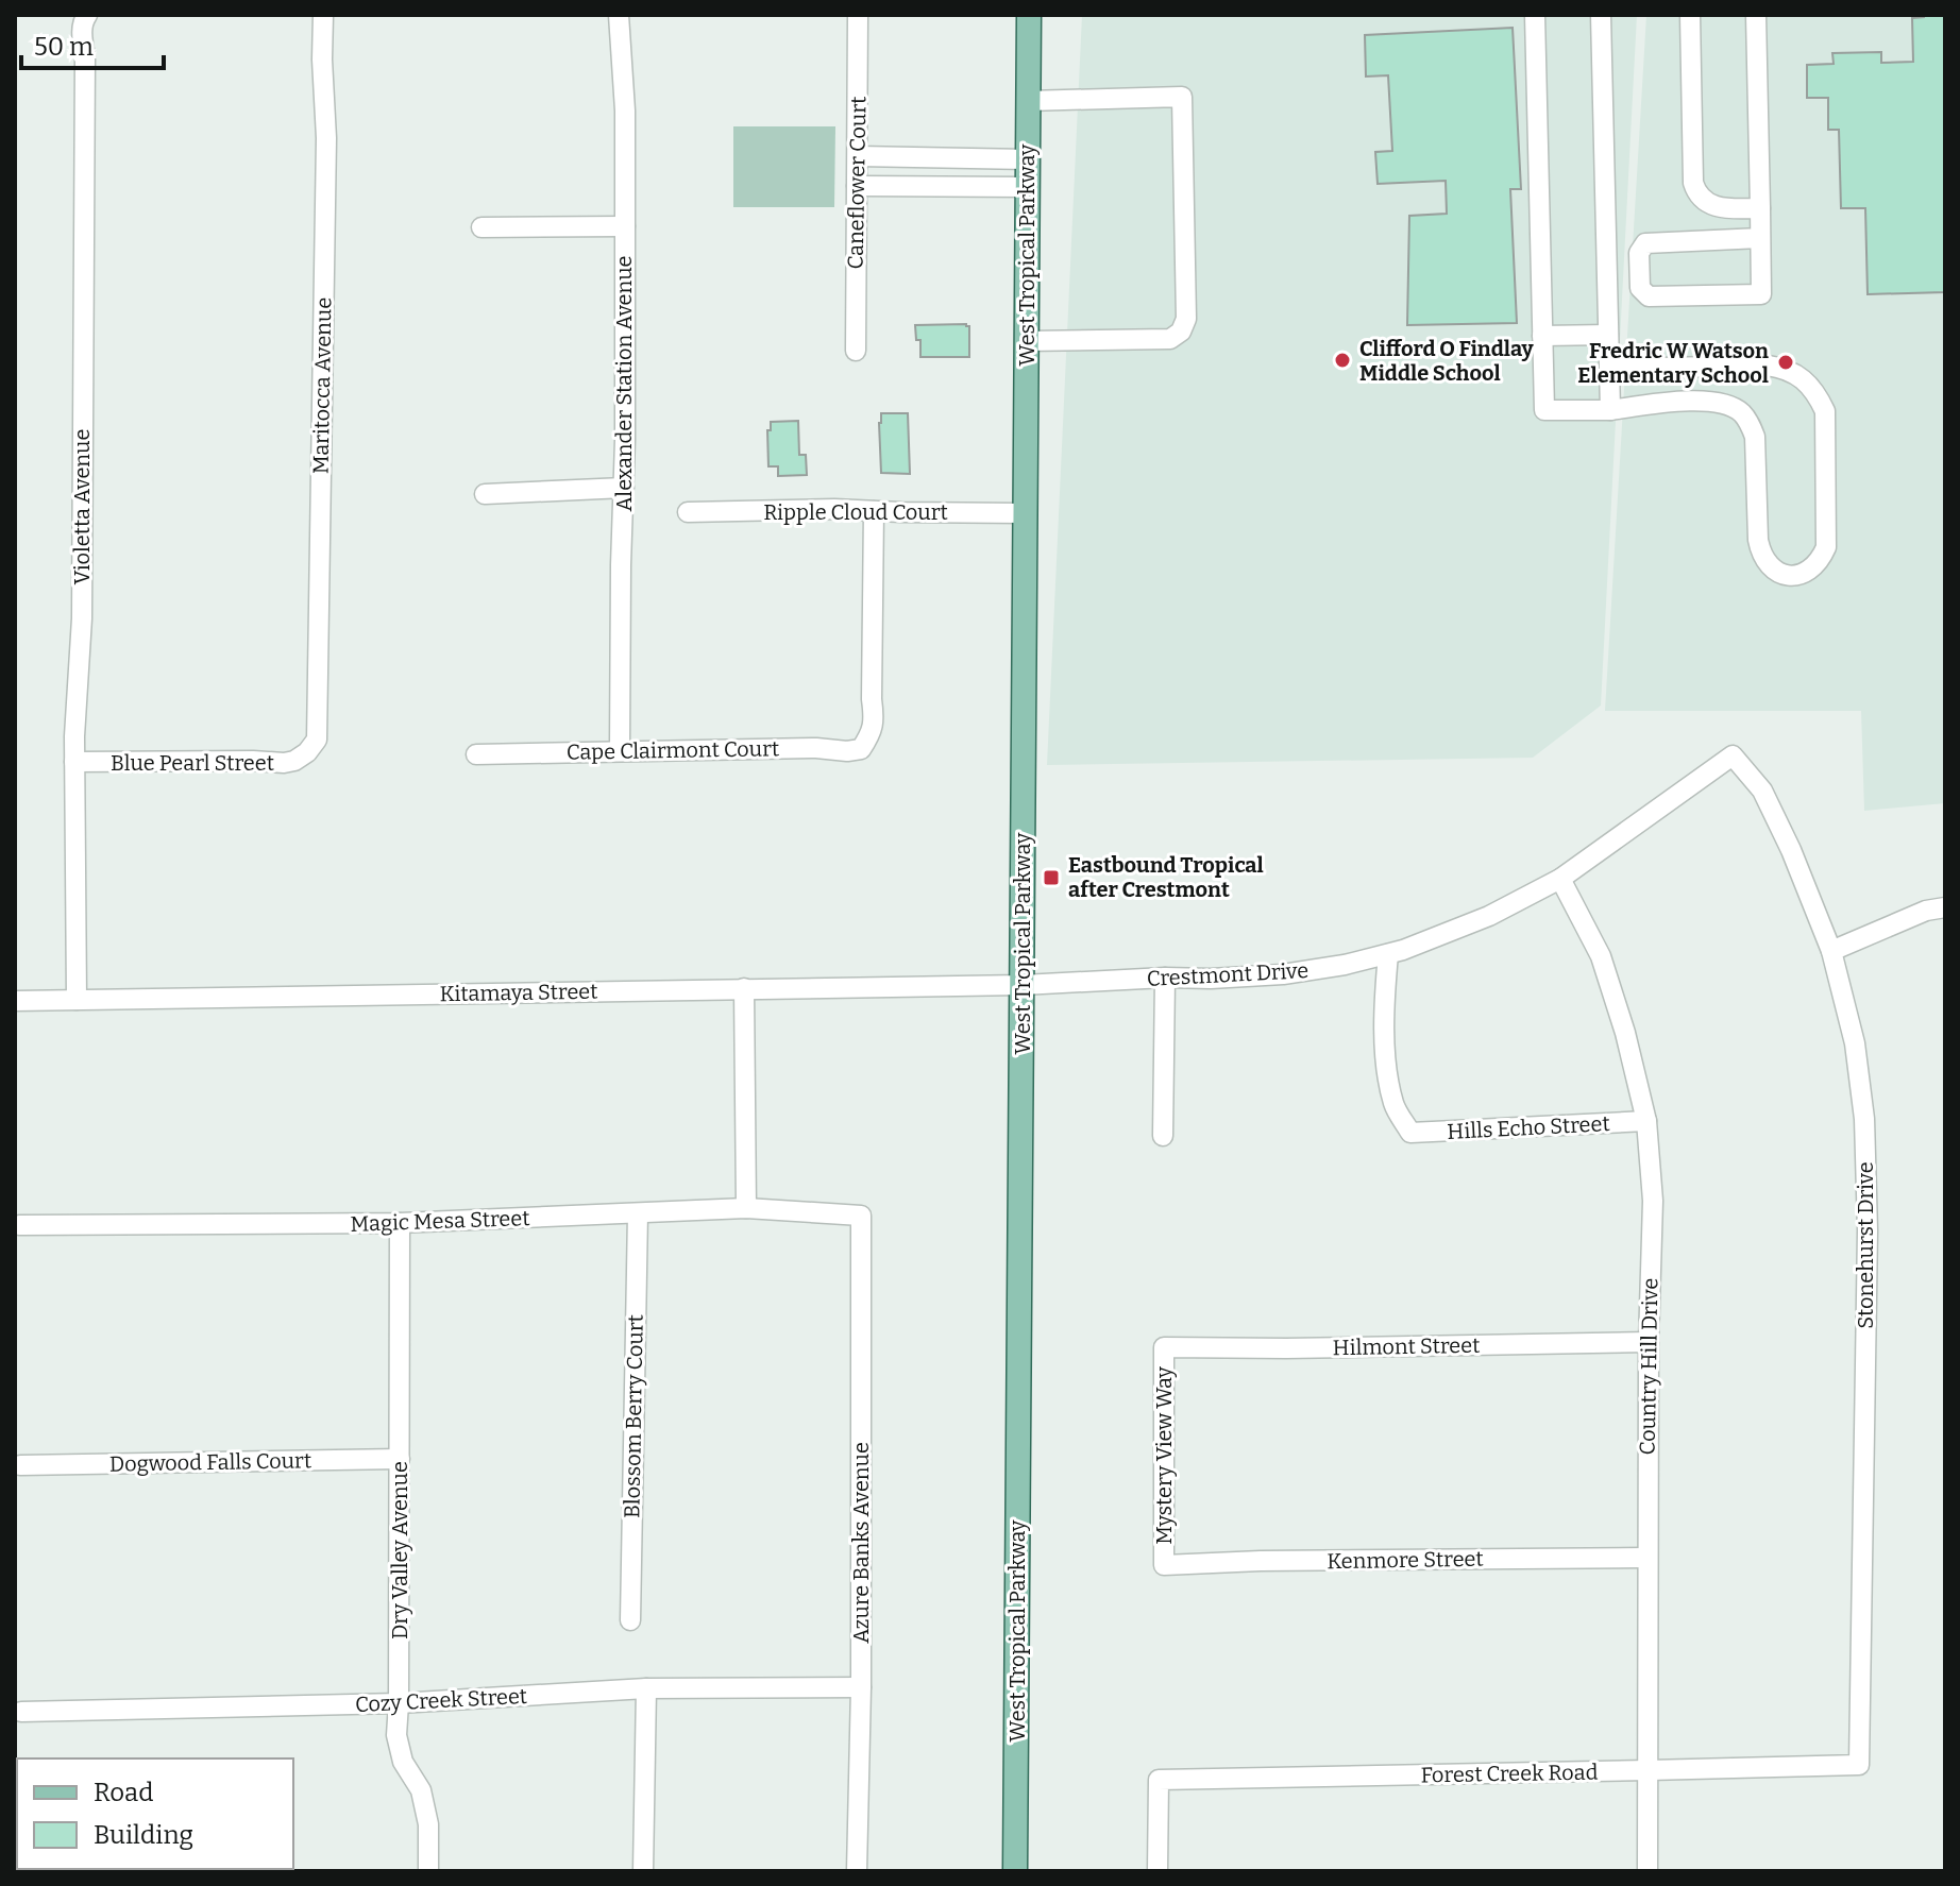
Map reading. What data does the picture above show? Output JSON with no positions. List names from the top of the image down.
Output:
{
  "streets": {
    "main road": ["West Tropical Parkway"],
    "street": [
      "Caneflower Court",
      "Alexander Station Avenue",
      "Maritocca Avenue",
      "Violetta Avenue",
      "Ripple Cloud Court",
      "Cape Clairmont Court",
      "Blue Pearl Street",
      "Crestmont Drive",
      "Kitamaya Street",
      "Hills Echo Street",
      "Magic Mesa Street",
      "Stonehurst Drive",
      "Hilmont Street",
      "Country Hill Drive",
      "Blossom Berry Court",
      "Mystery View Way",
      "Dogwood Falls Court",
      "Azure Banks Avenue",
      "Dry Valley Avenue",
      "Kenmore Street",
      "Cozy Creek Street",
      "Forest Creek Road"
    ]
  },
  "crossings": [
    ["West Tropical Parkway", "Ripple Cloud Court"],
    ["West Tropical Parkway", "Crestmont Drive"],
    ["West Tropical Parkway", "Kitamaya Street"],
    ["Alexander Station Avenue", "Cape Clairmont Court"],
    ["Maritocca Avenue", "Blue Pearl Street"],
    ["Violetta Avenue", "Blue Pearl Street"],
    ["Violetta Avenue", "Kitamaya Street"],
    ["Ripple Cloud Court", "Cape Clairmont Court"],
    ["Crestmont Drive", "Kitamaya Street"],
    ["Crestmont Drive", "Hills Echo Street"],
    ["Crestmont Drive", "Stonehurst Drive"],
    ["Crestmont Drive", "Country Hill Drive"],
    ["Hills Echo Street", "Country Hill Drive"],
    ["Magic Mesa Street", "Blossom Berry Court"],
    ["Magic Mesa Street", "Azure Banks Avenue"],
    ["Magic Mesa Street", "Dry Valley Avenue"],
    ["Stonehurst Drive", "Forest Creek Road"],
    ["Hilmont Street", "Country Hill Drive"],
    ["Hilmont Street", "Mystery View Way"],
    ["Country Hill Drive", "Kenmore Street"],
    ["Country Hill Drive", "Forest Creek Road"],
    ["Mystery View Way", "Kenmore Street"],
    ["Dogwood Falls Court", "Dry Valley Avenue"],
    ["Azure Banks Avenue", "Cozy Creek Street"],
    ["Dry Valley Avenue", "Cozy Creek Street"]
  ],
  "places": {
    "other": ["Clifford O Findlay Middle School", "Fredric W Watson Elementary School"],
    "transit": ["Eastbound Tropical after Crestmont"]
  },
  "legend": ["Road", "Building"],
  "scale_bar": "50 m"
}
